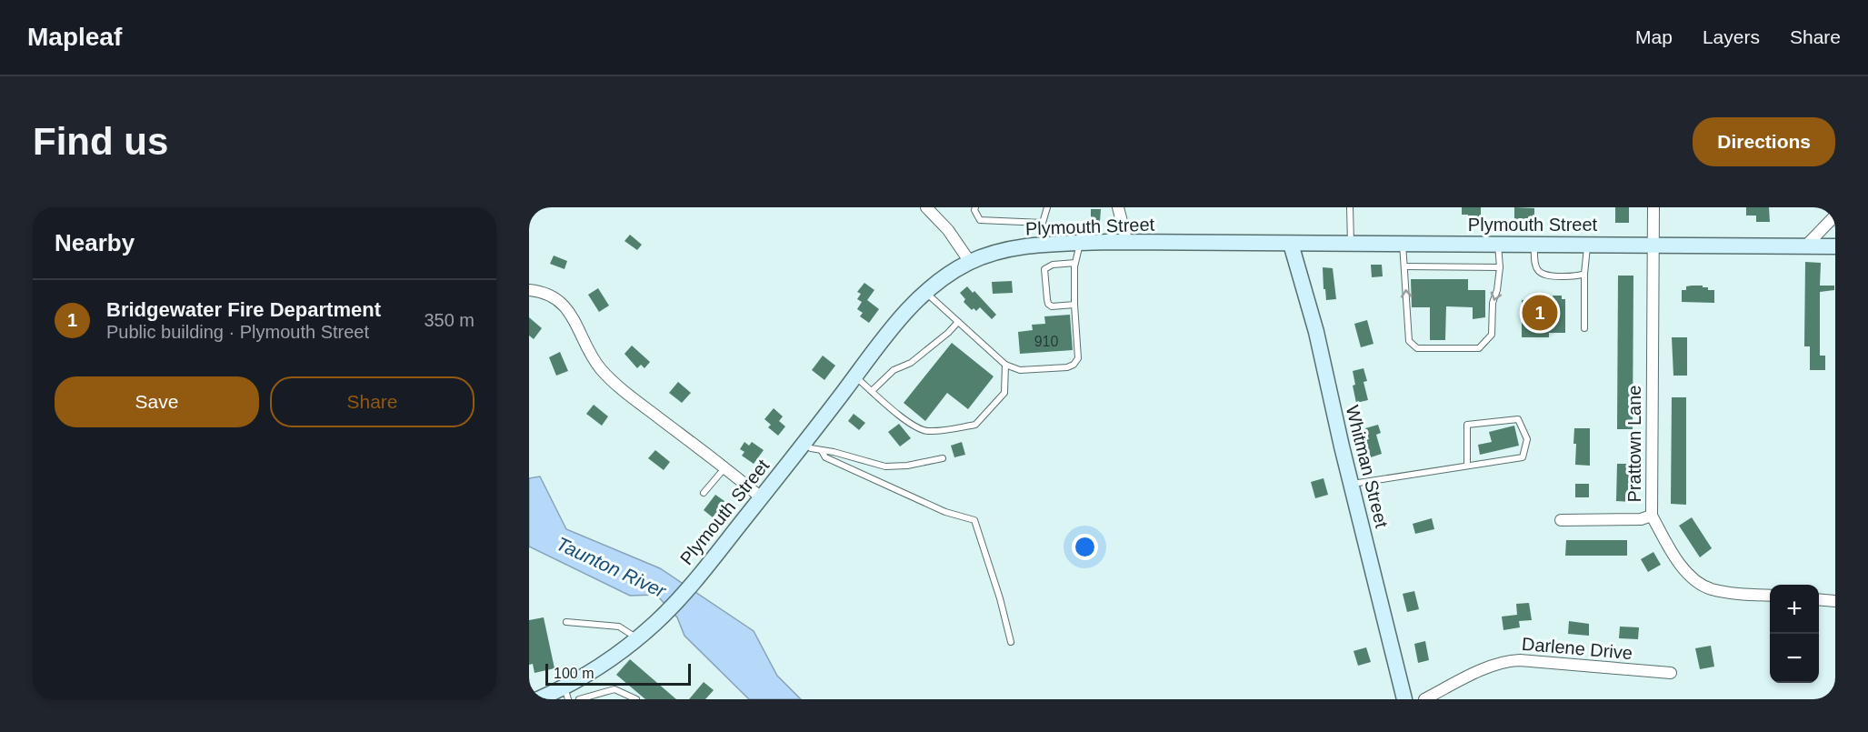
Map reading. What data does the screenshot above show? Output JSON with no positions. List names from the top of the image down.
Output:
{
  "streets": {
    "main road": ["Plymouth Street", "Whitman Street"],
    "street": ["Prattown Lane", "Darlene Drive"]
  },
  "crossings": [
    ["Plymouth Street", "Prattown Lane"],
    ["Plymouth Street", "Whitman Street"]
  ],
  "water": ["Taunton River"],
  "house_numbers": ["910"],
  "scale_bar": "100 m",
  "page": {
    "header": "Mapleaf",
    "nav": ["Map", "Layers", "Share"],
    "buttons": [
      "Directions",
      ["Save", "Share"]
    ],
    "title": "Find us",
    "heading": "Nearby",
    "list": [
      {
        "mark": "1",
        "name": "Bridgewater Fire Department",
        "note": "Public building · Plymouth Street",
        "value": "350 m"
      }
    ],
    "pins": "1",
    "map_buttons": ["+", "−"],
    "scale": "100 m"
  }
}
